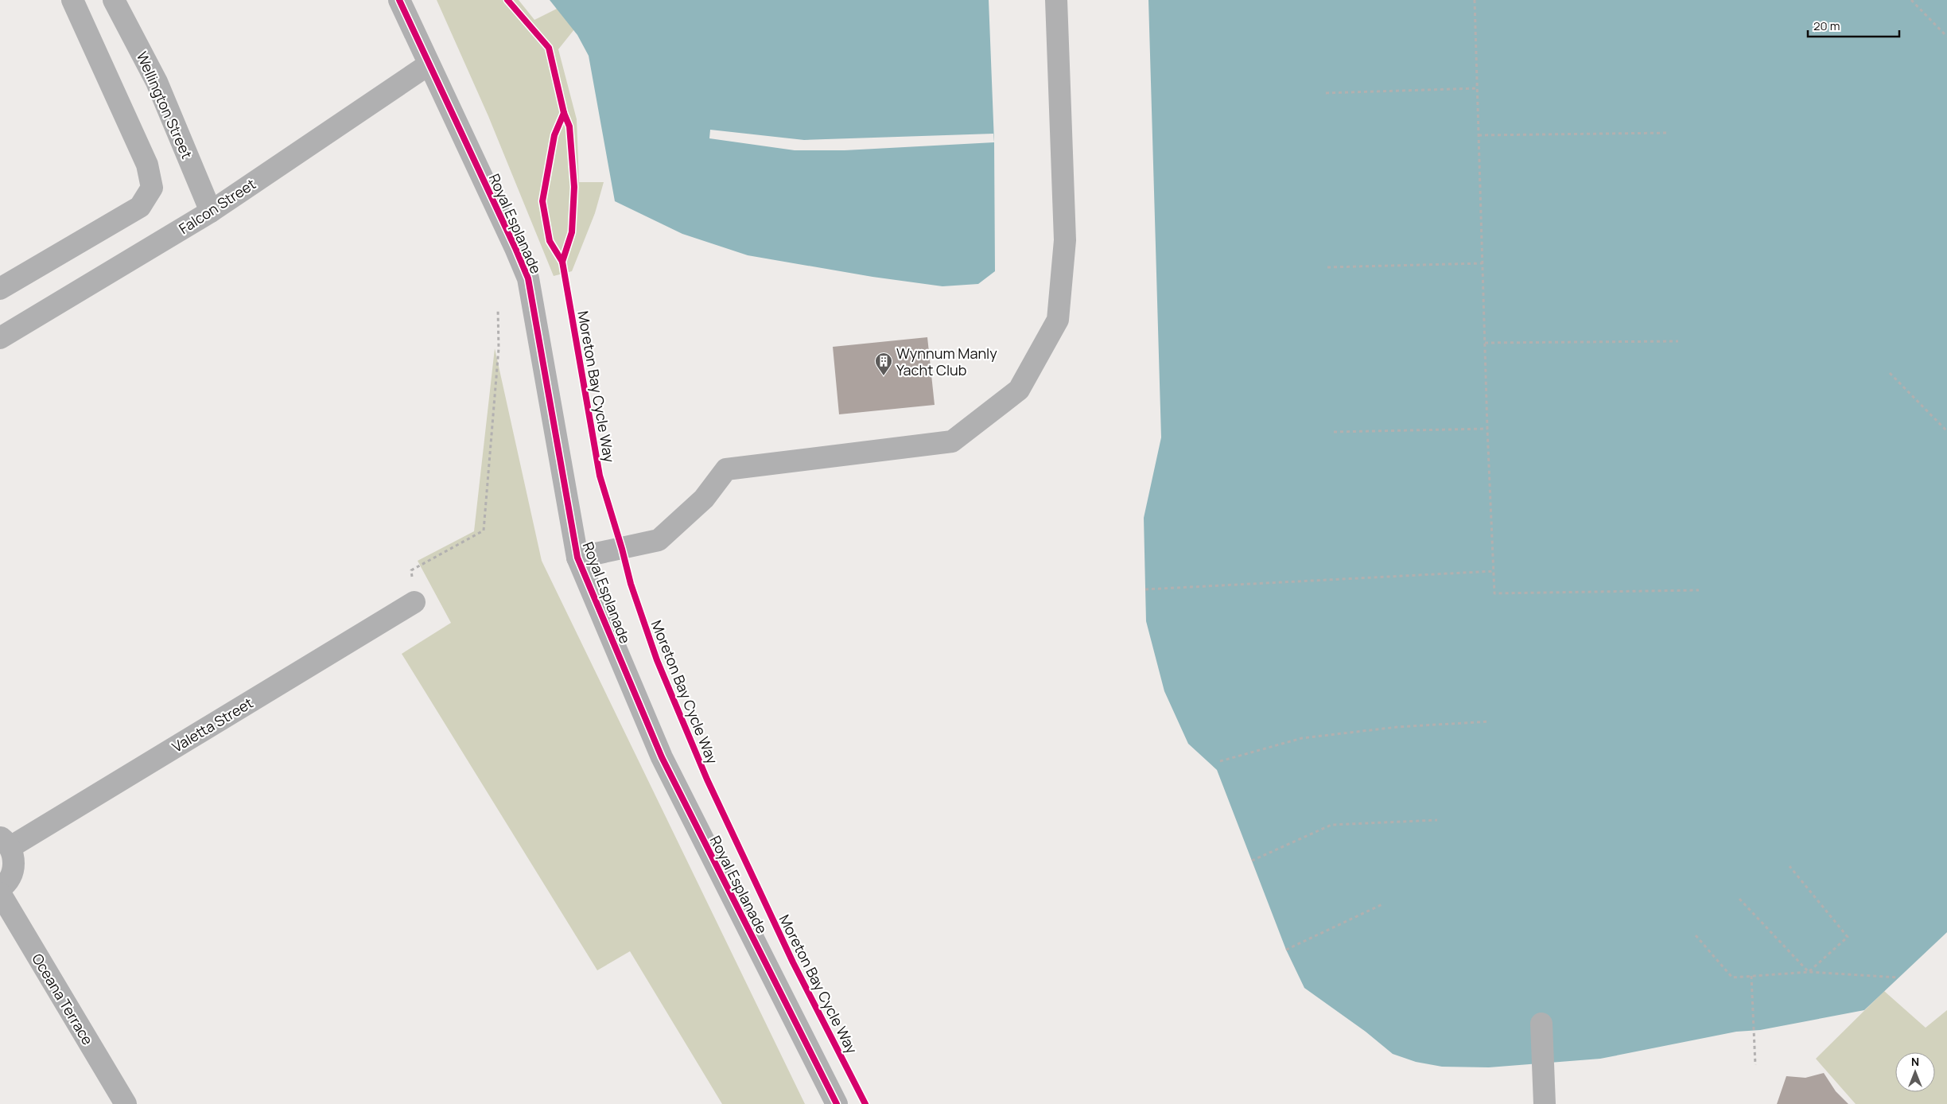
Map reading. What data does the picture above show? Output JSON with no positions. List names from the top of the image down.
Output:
{
  "streets": {
    "street": [
      "Wellington Street",
      "Falcon Street",
      "Royal Esplanade",
      "Valetta Street",
      "Oceana Terrace"
    ],
    "cycle path": ["Moreton Bay Cycle Way"]
  },
  "crossings": [
    ["Wellington Street", "Falcon Street"],
    ["Falcon Street", "Royal Esplanade"]
  ],
  "places": {
    "building": ["Wynnum Manly Yacht Club"]
  },
  "scale_bar": "20 m",
  "north": "top"
}
